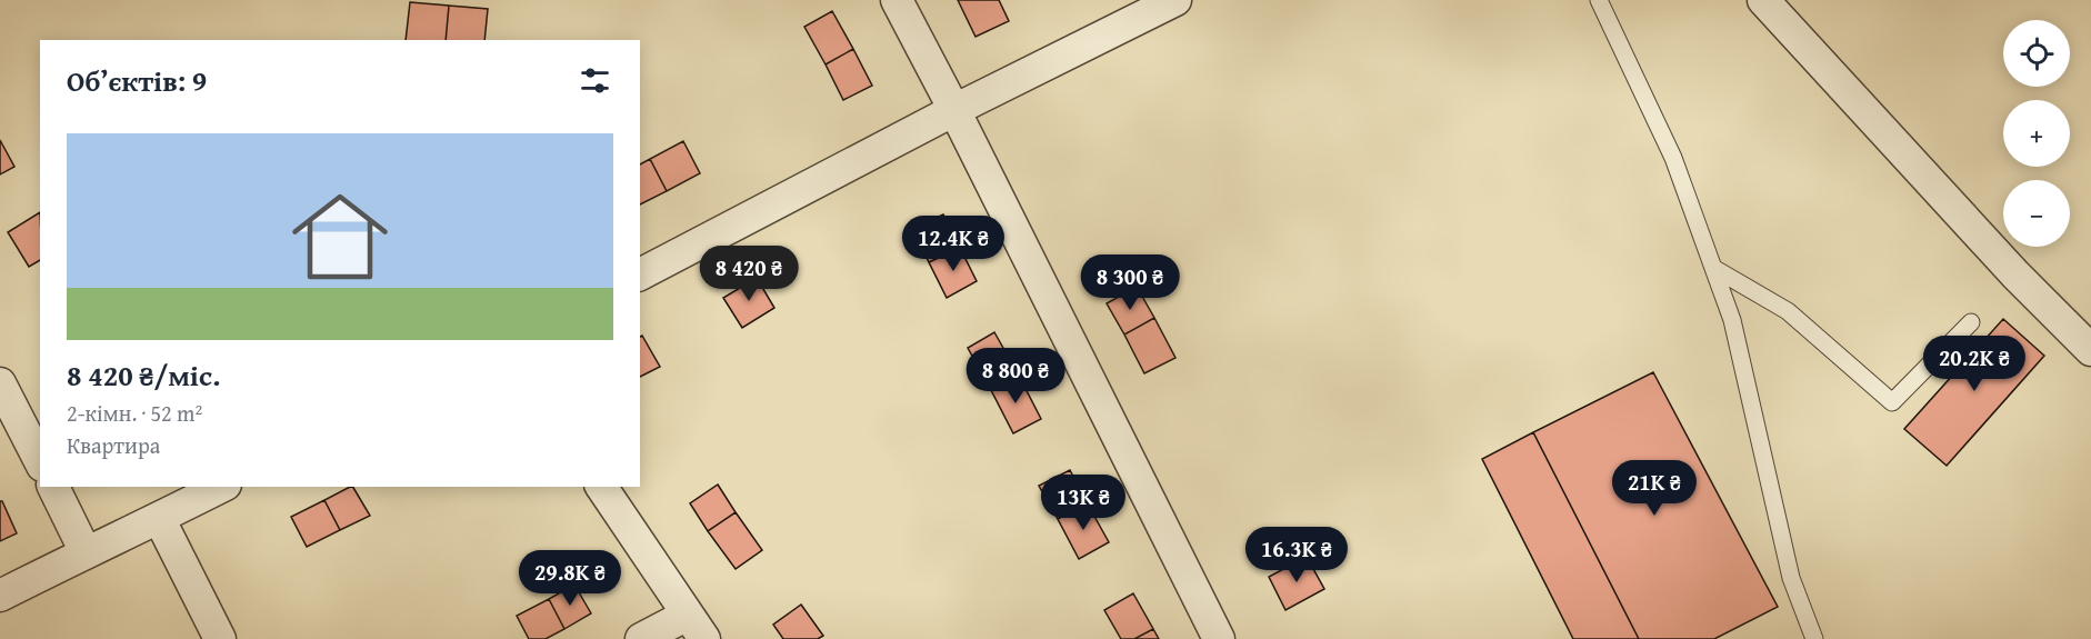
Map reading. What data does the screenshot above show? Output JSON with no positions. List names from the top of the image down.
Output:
{
  "page": {
    "map_buttons": ["+", "−"],
    "heading": "Об’єктів: 9",
    "list": [
      {
        "name": "8 420 ₴/міс.",
        "note": "2-кімн. · 52 m² · Квартира"
      }
    ],
    "price": [
      "12.4K ₴",
      "8 420 ₴",
      "8 300 ₴",
      "20.2K ₴",
      "8 800 ₴",
      "21K ₴",
      "13K ₴",
      "16.3K ₴",
      "29.8K ₴"
    ]
  }
}
